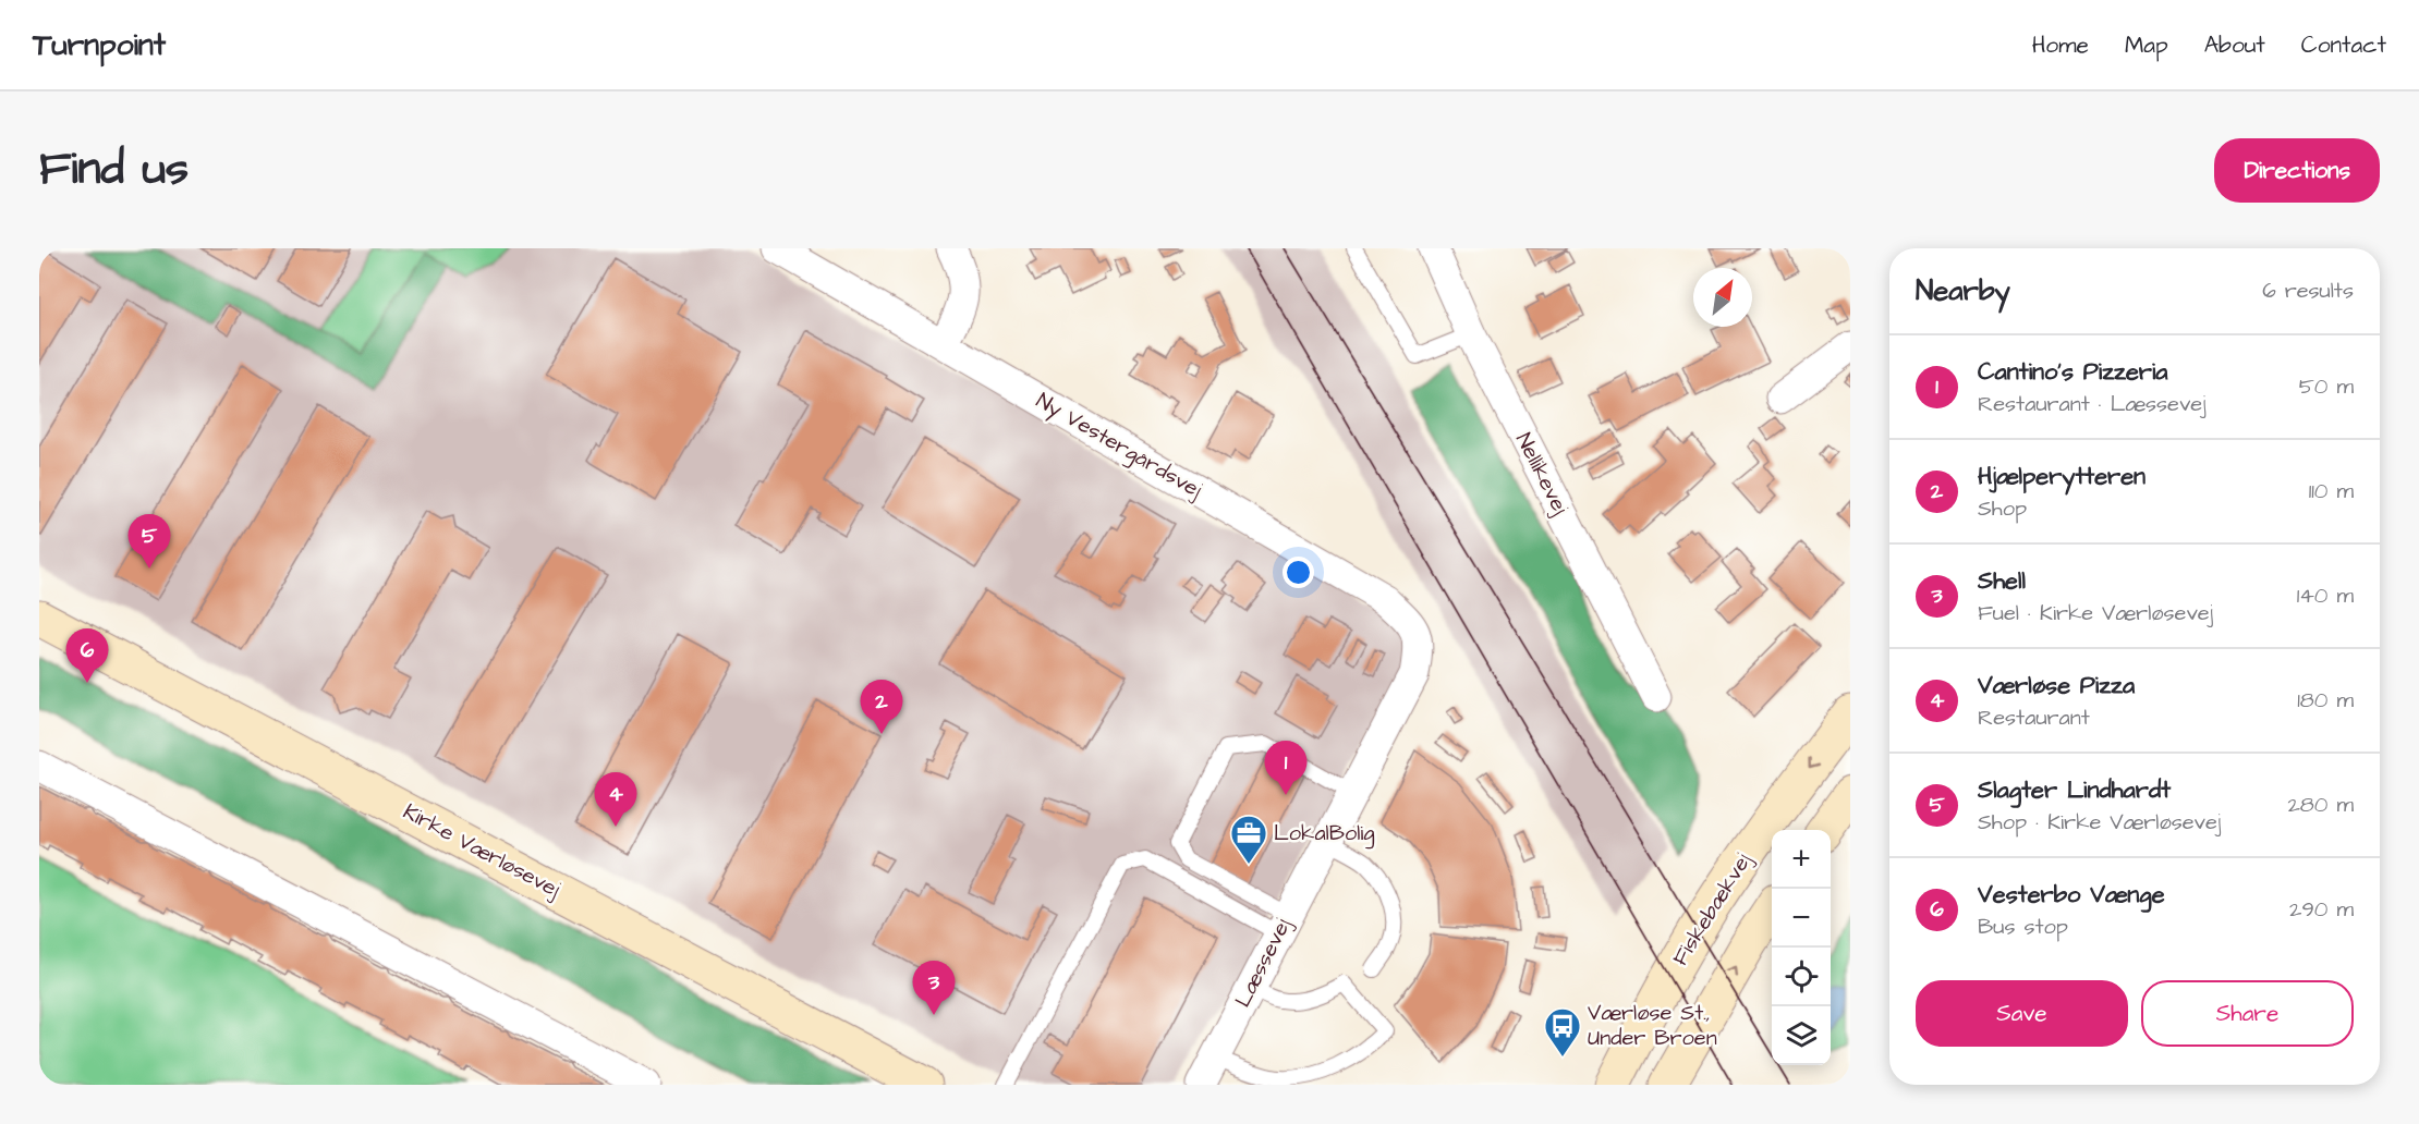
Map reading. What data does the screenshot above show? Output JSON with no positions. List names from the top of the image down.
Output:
{
  "streets": {
    "street": [
      "Ny Vestergårdsvej",
      "Nellikevej",
      "Kirke Værløsevej",
      "Fiskebækvej",
      "Læssevej"
    ]
  },
  "crossings": [
    ["Ny Vestergårdsvej", "Læssevej"]
  ],
  "places": {
    "office": ["LokalBolig"],
    "bus stop": ["Værløse St., Under Broen"]
  },
  "north": "top right",
  "page": {
    "header": "Turnpoint",
    "nav": [
      "Home",
      "Map",
      "About",
      "Contact"
    ],
    "title": "Find us",
    "buttons": [
      "Directions",
      ["Save", "Share"]
    ],
    "heading": ["Nearby", "6 results"],
    "list": [
      {
        "mark": "1",
        "name": "Cantino's Pizzeria",
        "note": "Restaurant · Læssevej",
        "value": "50 m"
      },
      {
        "mark": "2",
        "name": "Hjælperytteren",
        "note": "Shop",
        "value": "110 m"
      },
      {
        "mark": "3",
        "name": "Shell",
        "note": "Fuel · Kirke Værløsevej",
        "value": "140 m"
      },
      {
        "mark": "4",
        "name": "Værløse Pizza",
        "note": "Restaurant",
        "value": "180 m"
      },
      {
        "mark": "5",
        "name": "Slagter Lindhardt",
        "note": "Shop · Kirke Værløsevej",
        "value": "280 m"
      },
      {
        "mark": "6",
        "name": "Vesterbo Vænge",
        "note": "Bus stop",
        "value": "290 m"
      }
    ],
    "pins": [
      "5",
      "6",
      "2",
      "1",
      "4",
      "3"
    ],
    "map_buttons": ["+", "−"]
  }
}
